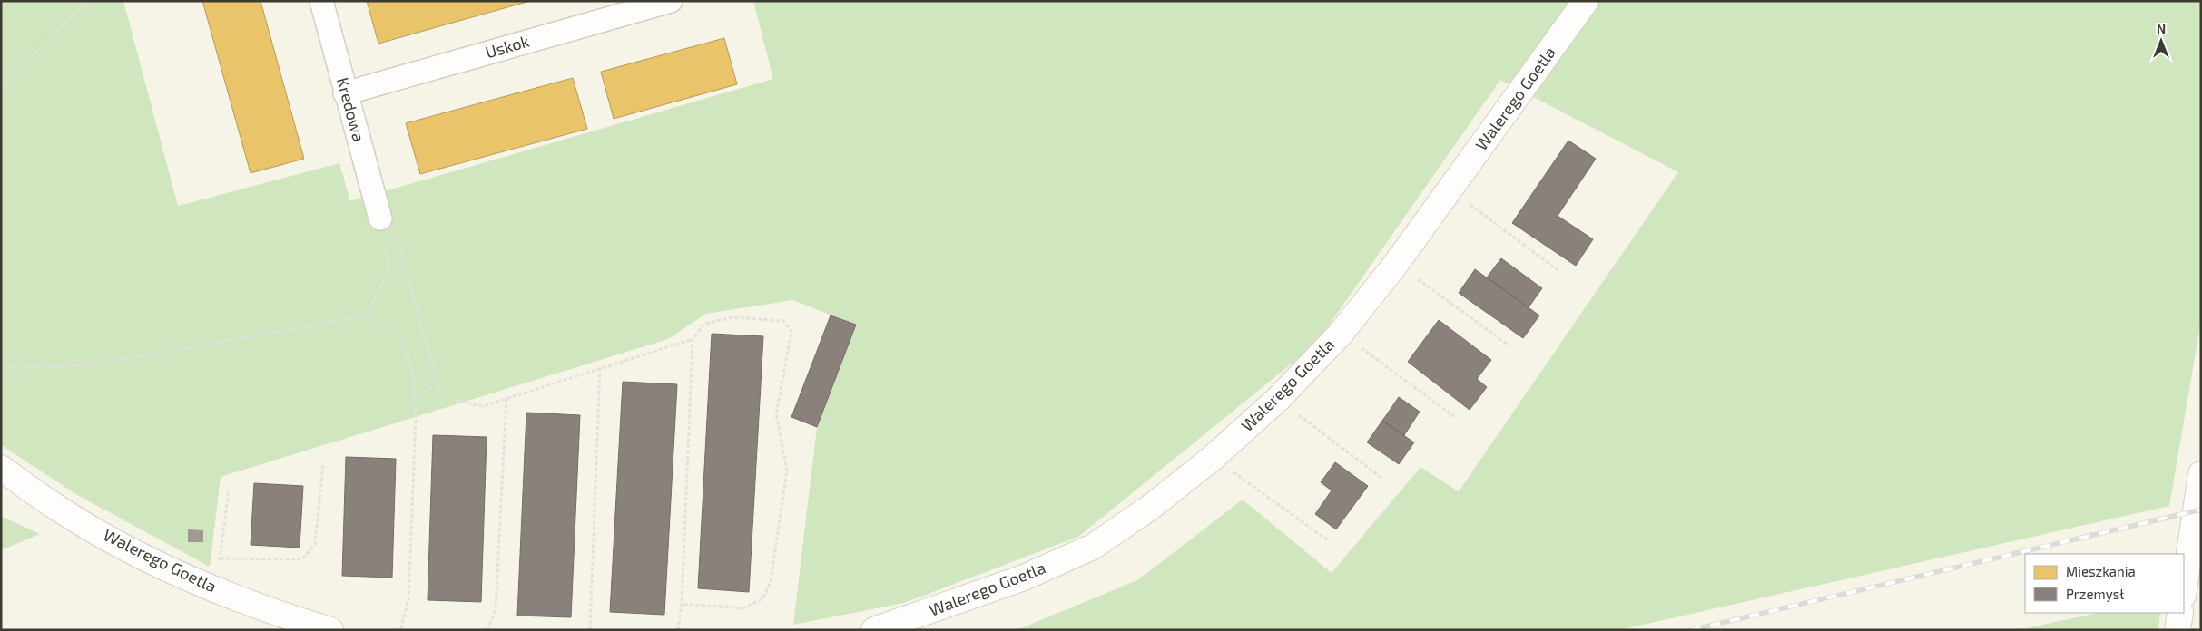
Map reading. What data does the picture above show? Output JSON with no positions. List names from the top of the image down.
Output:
{
  "streets": {
    "street": ["Uskok", "Walerego Goetla", "Kredowa"]
  },
  "crossings": [
    ["Uskok", "Kredowa"]
  ],
  "legend": ["Mieszkania", "Przemysł"],
  "north": "top"
}
